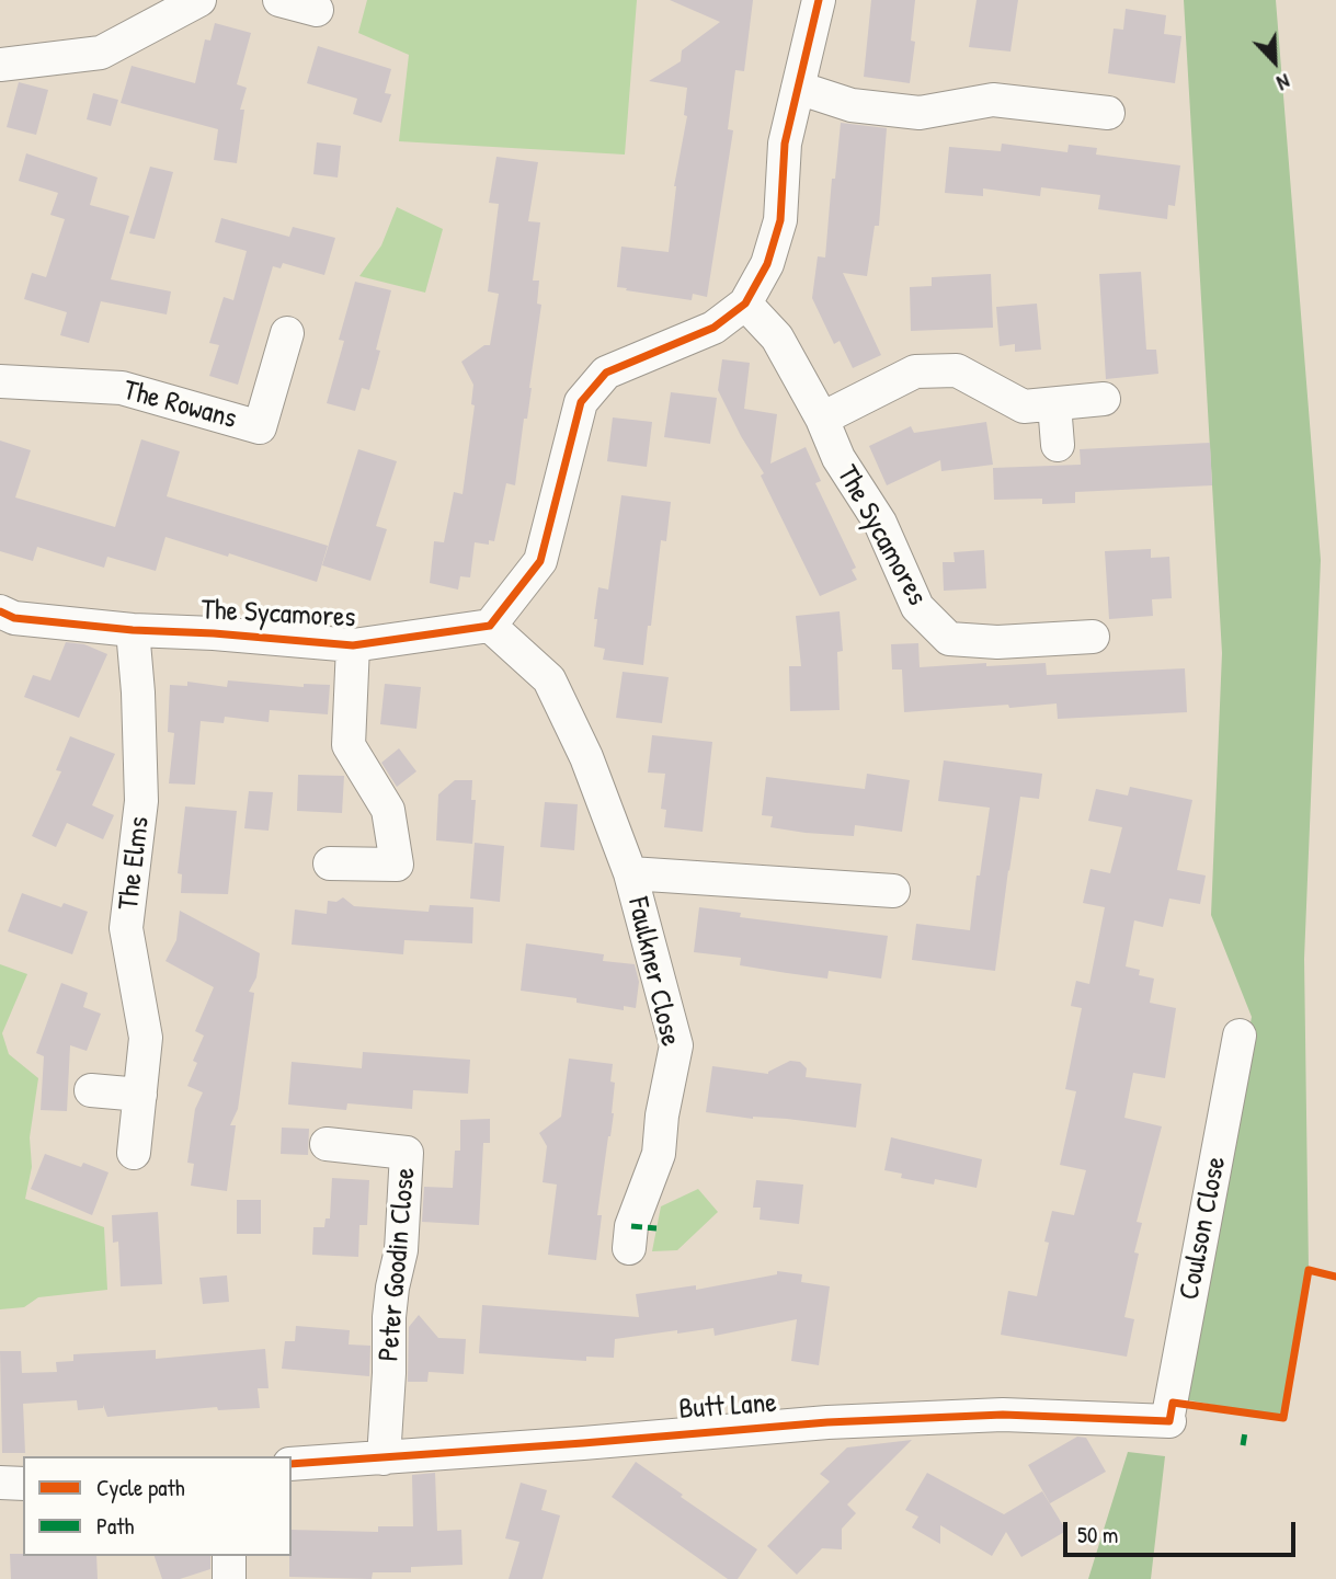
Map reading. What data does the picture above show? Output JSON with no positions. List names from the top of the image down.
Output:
{
  "streets": {
    "street": [
      "The Rowans",
      "The Sycamores",
      "The Elms",
      "Faulkner Close",
      "Coulson Close",
      "Peter Goodin Close",
      "Butt Lane"
    ]
  },
  "crossings": [
    ["The Sycamores", "The Elms"],
    ["The Sycamores", "Faulkner Close"],
    ["Coulson Close", "Butt Lane"],
    ["Peter Goodin Close", "Butt Lane"]
  ],
  "legend": ["Cycle path", "Path"],
  "scale_bar": "50 m",
  "north": "bottom right"
}
